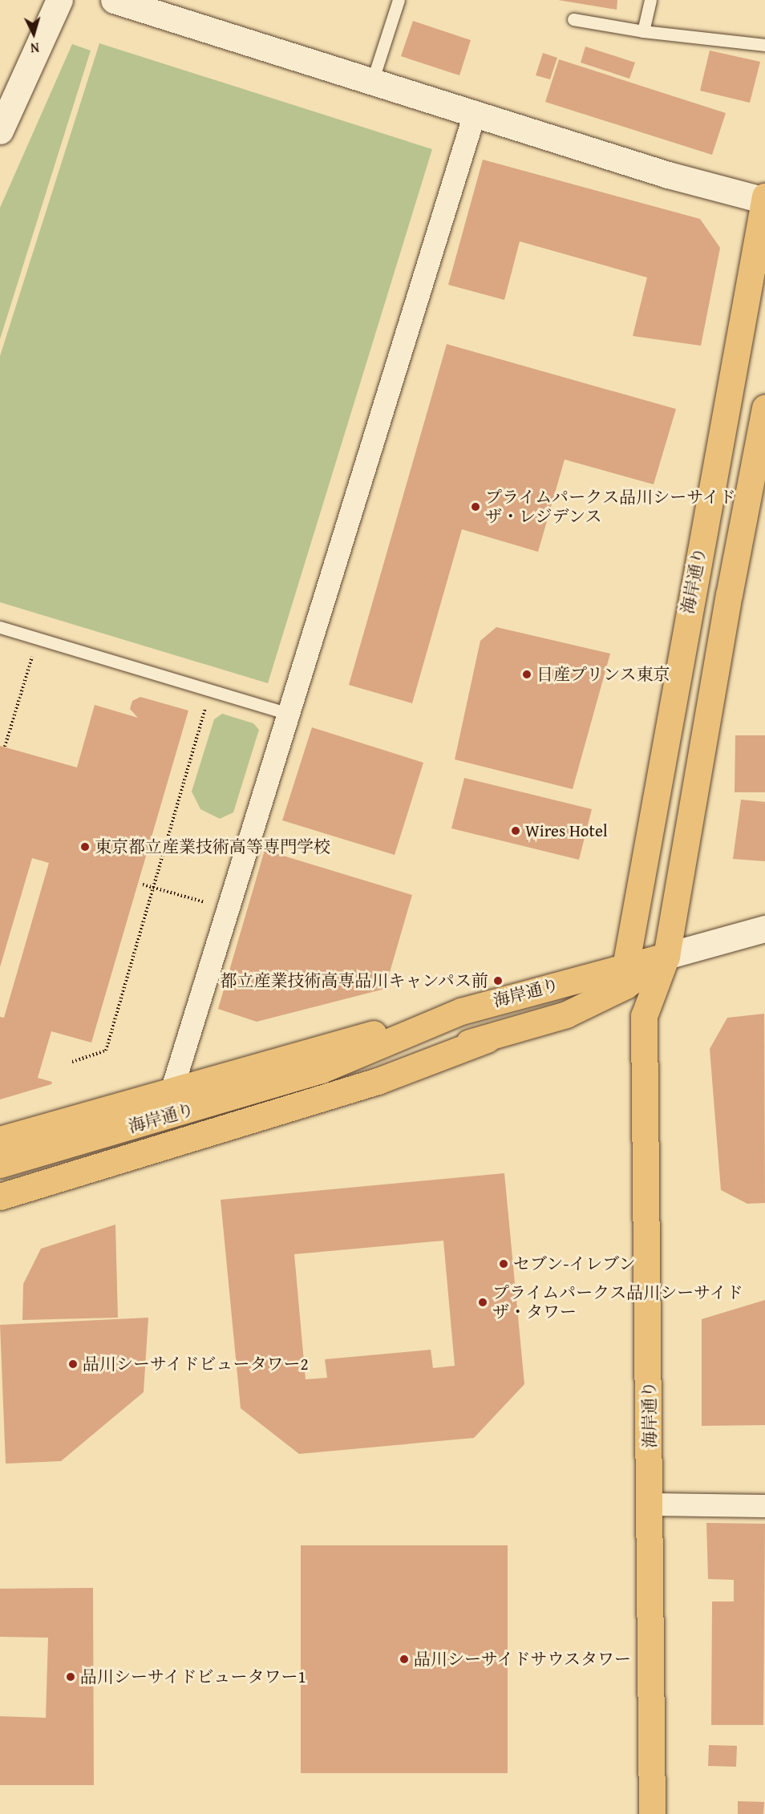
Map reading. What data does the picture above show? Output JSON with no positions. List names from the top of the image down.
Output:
{
  "streets": {
    "main road": ["海岸通り"]
  },
  "places": [
    "プライムパークス品川シーサイド ザ・レジデンス",
    "日産プリンス東京",
    "Wires Hotel",
    "東京都立産業技術高等専門学校",
    "都立産業技術高専品川キャンパス前",
    "セブン-イレブン",
    "プライムパークス品川シーサイド ザ・タワー",
    "品川シーサイドビュータワー2",
    "品川シーサイドサウスタワー",
    "品川シーサイドビュータワー1"
  ],
  "north": "bottom"
}
